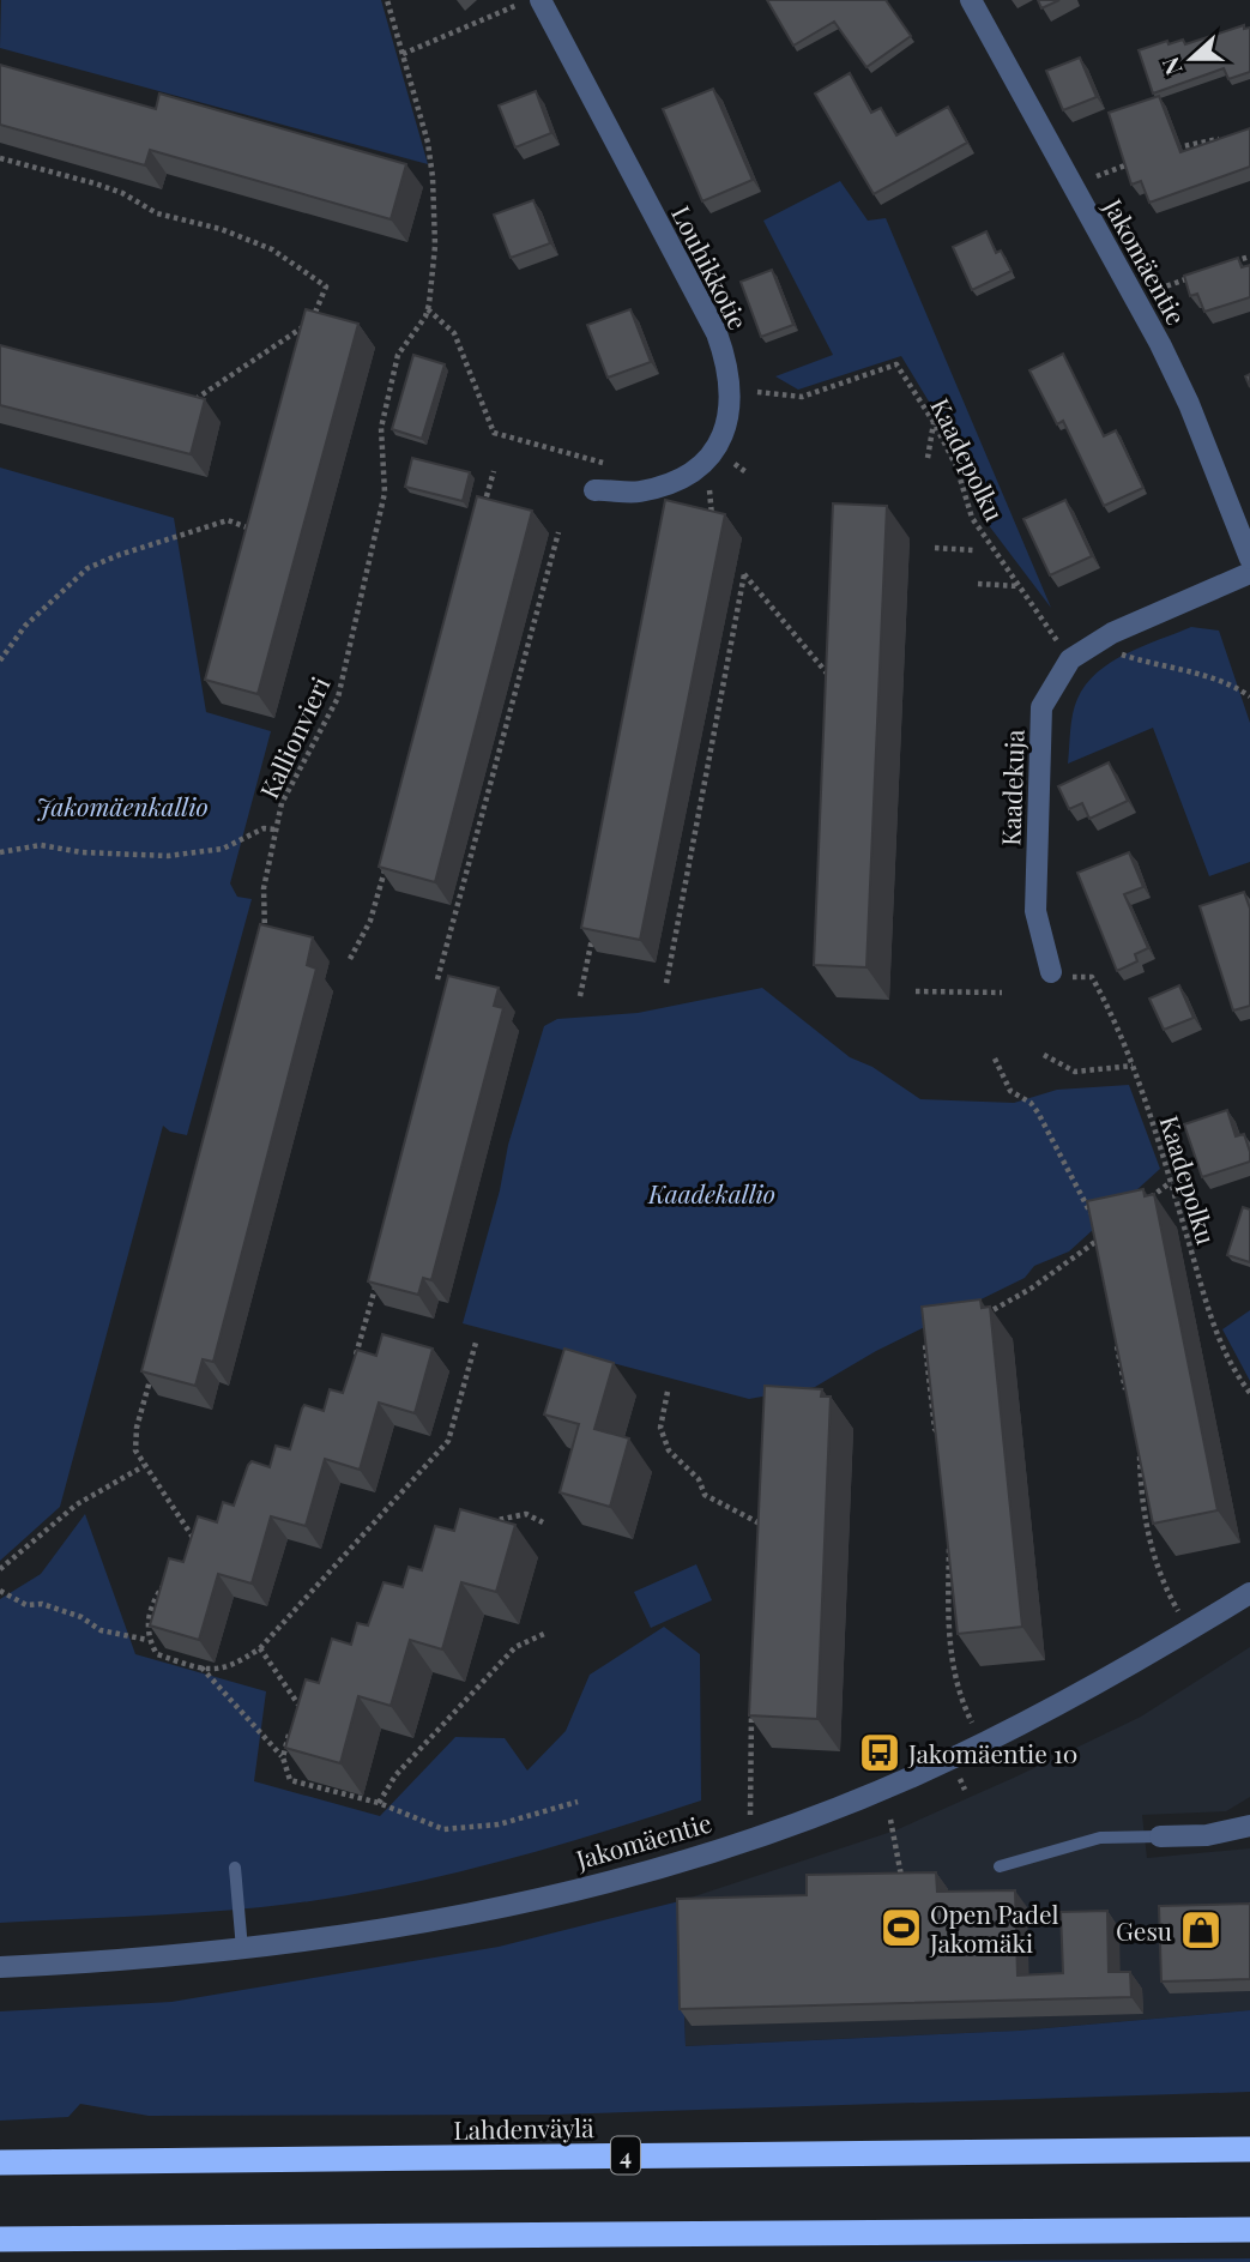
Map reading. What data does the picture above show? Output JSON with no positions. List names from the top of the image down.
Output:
{
  "streets": {
    "highway": ["Lahdenväylä", "4"],
    "street": ["Jakomäentie", "Louhikkotie", "Kaadekuja"],
    "path": ["Kaadepolku", "Kallionvieri"]
  },
  "parks": ["Jakomäenkallio", "Kaadekallio"],
  "places": {
    "bus stop": ["Jakomäentie 10"],
    "sports": ["Open Padel Jakomäki"],
    "shop": ["Gesu"]
  },
  "north": "left"
}
